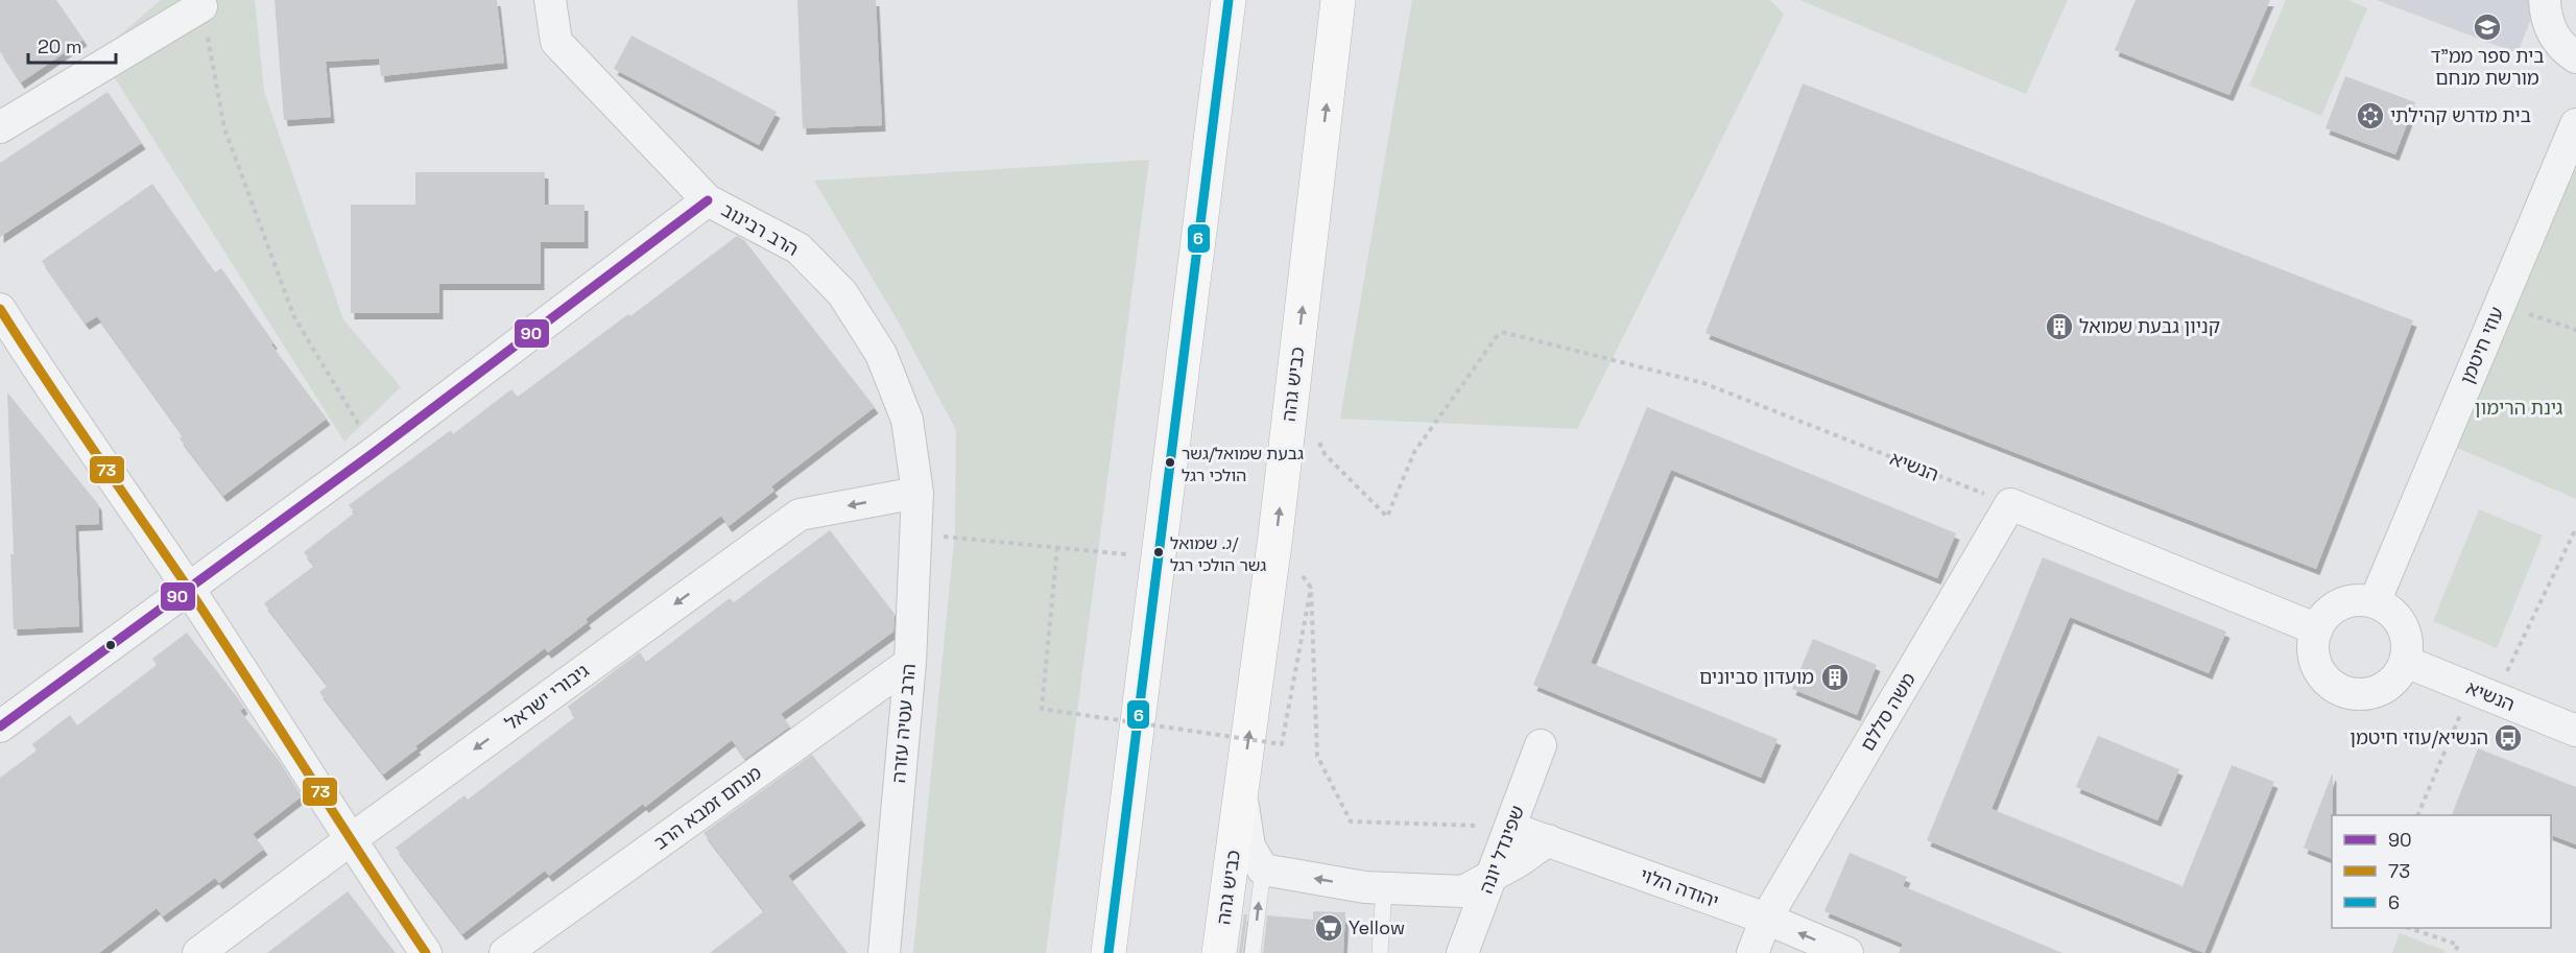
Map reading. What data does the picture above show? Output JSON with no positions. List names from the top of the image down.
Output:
{
  "streets": {
    "highway": ["כביש גהה"],
    "street": [
      "הרב רבינוב",
      "עוזי חיטמן",
      "הנשיא",
      "גיבורי ישראל",
      "משה סללם",
      "הרב עטיה עזרה",
      "מנחם זמבא הרב",
      "שפינדל יונה",
      "יהודה הלוי"
    ]
  },
  "crossings": [
    ["הרב רבינוב", "גיבורי ישראל"],
    ["הרב רבינוב", "הרב עטיה עזרה"],
    ["עוזי חיטמן", "הנשיא"],
    ["הנשיא", "משה סללם"],
    ["גיבורי ישראל", "הרב עטיה עזרה"],
    ["משה סללם", "יהודה הלוי"],
    ["הרב עטיה עזרה", "מנחם זמבא הרב"],
    ["שפינדל יונה", "יהודה הלוי"]
  ],
  "one_way": ["גיבורי ישראל"],
  "parks": ["גינת הרימון"],
  "places": {
    "school or university": ["בית ספר ממ\"ד מורשת מנחם"],
    "synagogue": ["בית מדרש קהילתי"],
    "building": ["קניון גבעת שמואל", "מועדון סביונים"],
    "other": ["גבעת שמואל/גשר הולכי רגל", "ג. שמואל/ גשר הולכי רגל"],
    "bus stop": ["הנשיא/עוזי חיטמן"],
    "supermarket": ["Yellow"]
  },
  "lines": ["transit line 6", "transit line 90", "transit line 73"],
  "legend": ["90", "73", "6"],
  "scale_bar": "20 m"
}
